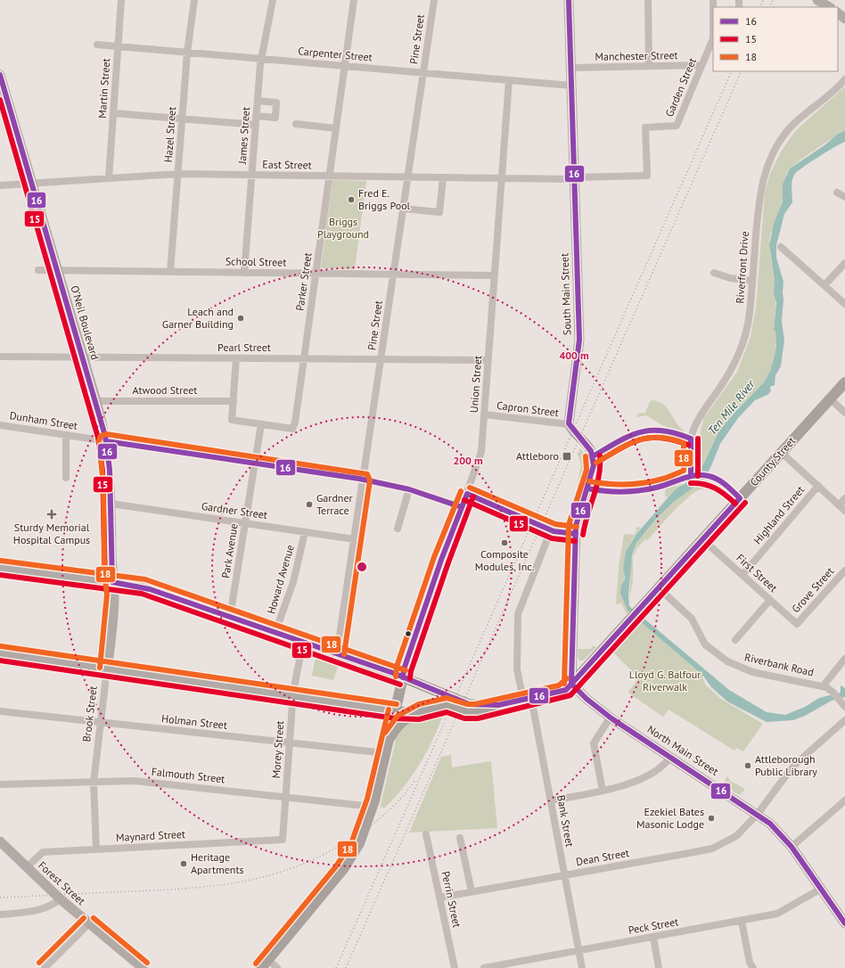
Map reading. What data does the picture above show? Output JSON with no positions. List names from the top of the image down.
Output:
{
  "streets": {
    "highway": ["County Street"],
    "main road": [
      "South Main Street",
      "O'Neil Boulevard",
      "Brook Street",
      "North Main Street",
      "Forest Street"
    ],
    "street": [
      "Pine Street",
      "Carpenter Street",
      "Manchester Street",
      "Garden Street",
      "Martin Street",
      "Hazel Street",
      "James Street",
      "East Street",
      "School Street",
      "Riverfront Drive",
      "Parker Street",
      "Pearl Street",
      "Union Street",
      "Atwood Street",
      "Capron Street",
      "Dunham Street",
      "Gardner Street",
      "Highland Street",
      "Park Avenue",
      "First Street",
      "Howard Avenue",
      "Grove Street",
      "Riverbank Road",
      "Holman Street",
      "Morey Street",
      "Falmouth Street",
      "Bank Street",
      "Maynard Street",
      "Dean Street",
      "Perrin Street",
      "Peck Street"
    ]
  },
  "crossings": [
    ["Pine Street", "Carpenter Street"],
    ["Pine Street", "East Street"],
    ["Pine Street", "School Street"],
    ["Pine Street", "Pearl Street"],
    ["Pine Street", "Dunham Street"],
    ["Pine Street", "Gardner Street"],
    ["Carpenter Street", "Martin Street"],
    ["Carpenter Street", "Hazel Street"],
    ["Carpenter Street", "James Street"],
    ["Carpenter Street", "Parker Street"],
    ["Carpenter Street", "South Main Street"],
    ["Carpenter Street", "Union Street"],
    ["Manchester Street", "Garden Street"],
    ["Manchester Street", "South Main Street"],
    ["Garden Street", "East Street"],
    ["Martin Street", "East Street"],
    ["Hazel Street", "East Street"],
    ["Hazel Street", "School Street"],
    ["James Street", "East Street"],
    ["James Street", "School Street"],
    ["East Street", "Parker Street"],
    ["East Street", "South Main Street"],
    ["East Street", "O'Neil Boulevard"],
    ["East Street", "Union Street"],
    ["School Street", "Parker Street"],
    ["School Street", "O'Neil Boulevard"],
    ["School Street", "Union Street"],
    ["Parker Street", "Pearl Street"],
    ["Parker Street", "Park Avenue"],
    ["South Main Street", "Capron Street"],
    ["O'Neil Boulevard", "Pearl Street"],
    ["O'Neil Boulevard", "Atwood Street"],
    ["O'Neil Boulevard", "Dunham Street"],
    ["O'Neil Boulevard", "Gardner Street"],
    ["O'Neil Boulevard", "Brook Street"],
    ["Pearl Street", "Union Street"],
    ["Union Street", "Capron Street"],
    ["Union Street", "Dunham Street"],
    ["Dunham Street", "Park Avenue"],
    ["County Street", "First Street"],
    ["County Street", "Riverbank Road"],
    ["County Street", "North Main Street"],
    ["County Street", "Bank Street"],
    ["Gardner Street", "Park Avenue"],
    ["Gardner Street", "Howard Avenue"],
    ["Highland Street", "First Street"],
    ["First Street", "Grove Street"],
    ["Brook Street", "Holman Street"],
    ["Brook Street", "Falmouth Street"],
    ["Brook Street", "Maynard Street"],
    ["Holman Street", "Morey Street"],
    ["Morey Street", "Falmouth Street"],
    ["Morey Street", "Maynard Street"],
    ["North Main Street", "Dean Street"],
    ["North Main Street", "Peck Street"],
    ["Bank Street", "Dean Street"],
    ["Bank Street", "Peck Street"],
    ["Maynard Street", "Forest Street"],
    ["Dean Street", "Perrin Street"]
  ],
  "water": ["Ten Mile River"],
  "parks": ["Briggs Playground", "Lloyd G. Balfour Riverwalk"],
  "places": {
    "other": [
      "Fred E. Briggs Pool",
      "Leach and Garner Building",
      "Gardner Terrace",
      "Composite Modules, Inc.",
      "Attleborough Public Library",
      "Ezekiel Bates Masonic Lodge",
      "Heritage Apartments"
    ],
    "transit": ["Attleboro"],
    "health": ["Sturdy Memorial Hospital Campus"]
  },
  "lines": ["transit line 16", "transit line 15", "transit line 18"],
  "legend": ["16", "15", "18"],
  "rings": ["400 m", "200 m"]
}
